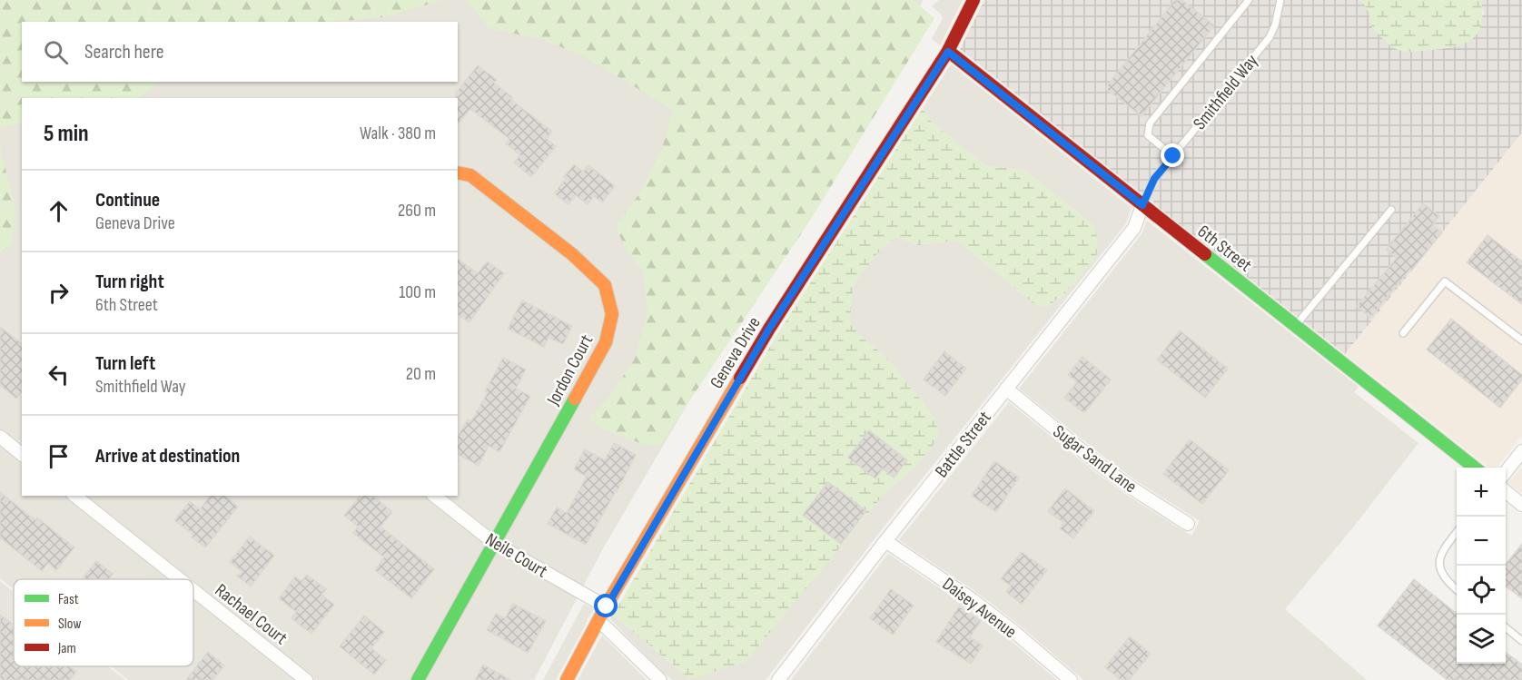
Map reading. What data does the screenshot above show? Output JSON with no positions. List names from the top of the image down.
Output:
{
  "streets": {
    "street": [
      "6th Street",
      "Geneva Drive",
      "Jordon Court",
      "Battle Street",
      "Sugar Sand Lane",
      "Neile Court",
      "Daisey Avenue",
      "Rachael Court"
    ],
    "lane": ["Smithfield Way"]
  },
  "crossings": [
    ["Smithfield Way", "6th Street"],
    ["Smithfield Way", "Battle Street"],
    ["6th Street", "Geneva Drive"],
    ["6th Street", "Battle Street"],
    ["Geneva Drive", "Neile Court"],
    ["Jordon Court", "Neile Court"],
    ["Battle Street", "Sugar Sand Lane"],
    ["Battle Street", "Daisey Avenue"]
  ],
  "legend": ["Fast", "Slow", "Jam"],
  "page": {
    "search": "Search here",
    "heading": ["5 min", "Walk · 380 m"],
    "list": [
      ["Continue", "Geneva Drive", "260 m"],
      ["Turn right", "6th Street", "100 m"],
      ["Turn left", "Smithfield Way", "20 m"],
      "Arrive at destination"
    ],
    "map_buttons": ["+", "−"]
  }
}
